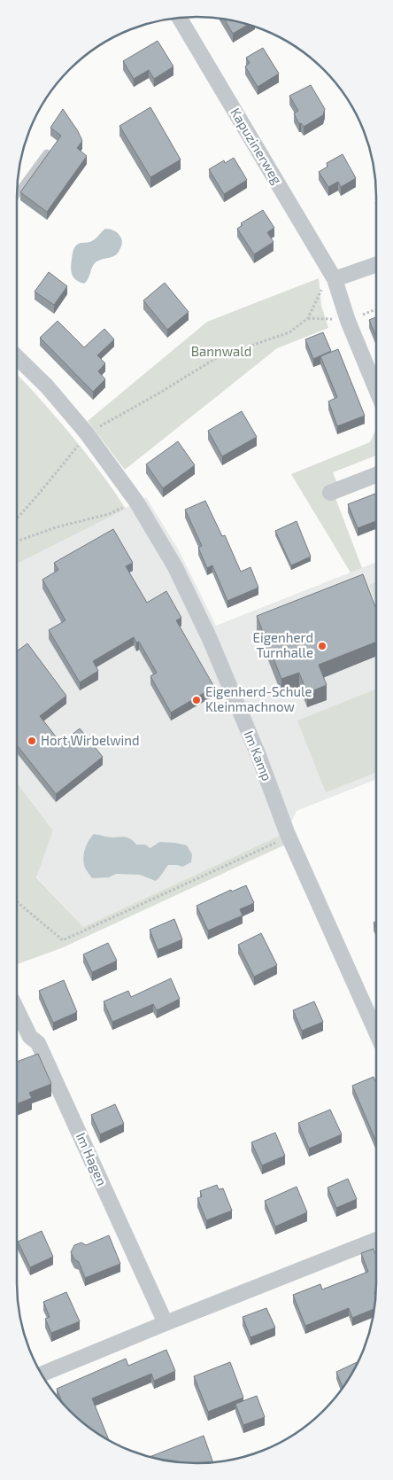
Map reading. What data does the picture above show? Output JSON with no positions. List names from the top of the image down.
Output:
{
  "streets": {
    "street": ["Kapuzinerweg", "Im Kamp", "Im Hagen"]
  },
  "parks": ["Bannwald"],
  "places": ["Eigenherd Turnhalle", "Eigenherd-Schule Kleinmachnow", "Hort Wirbelwind"]
}
